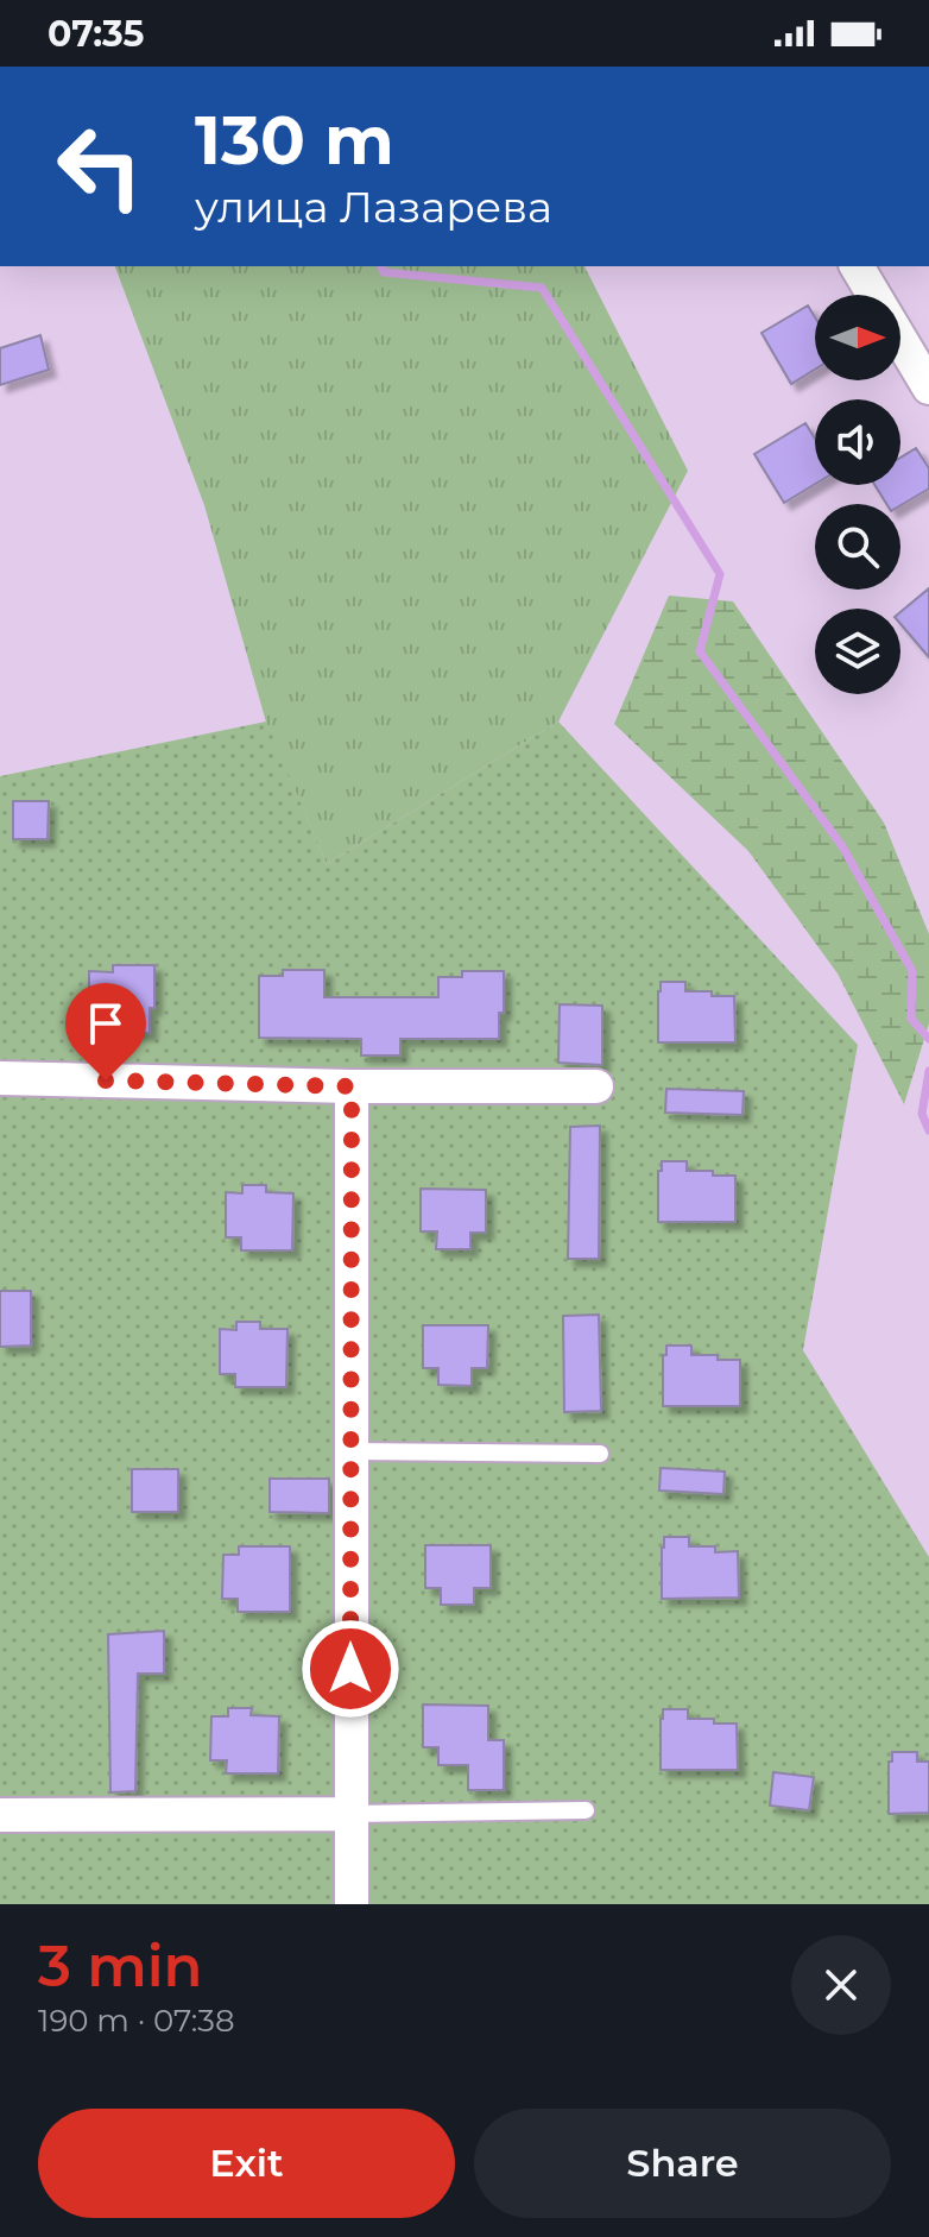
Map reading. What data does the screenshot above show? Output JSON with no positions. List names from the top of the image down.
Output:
{
  "north": "right",
  "page": {
    "status": "07:35",
    "turn": ["130 m", "улица Лазарева"],
    "heading": ["3 min", "190 m · 07:38"],
    "buttons": ["Exit", "Share"]
  }
}
